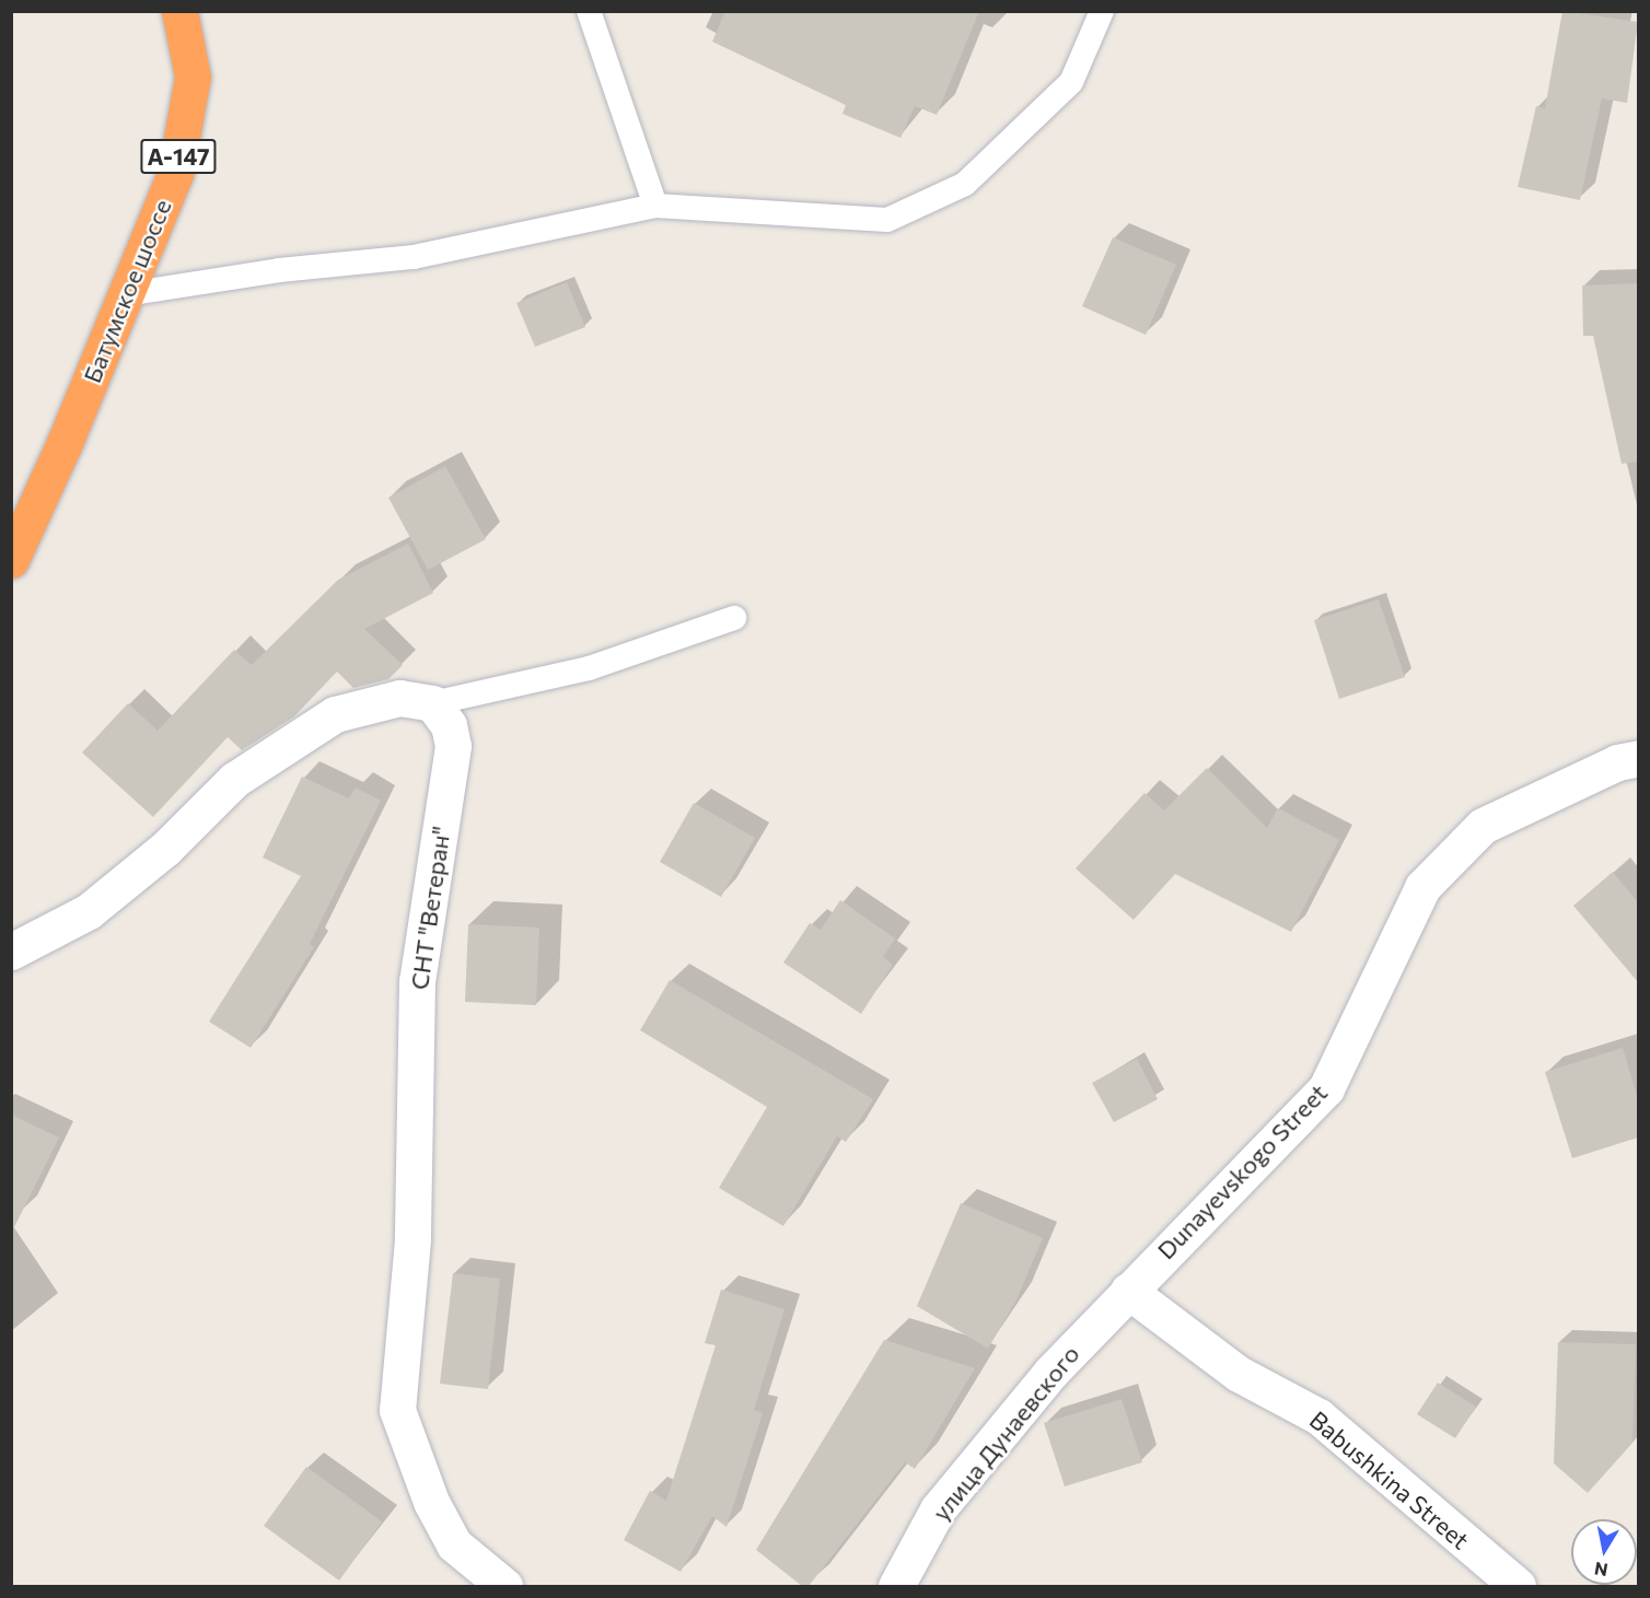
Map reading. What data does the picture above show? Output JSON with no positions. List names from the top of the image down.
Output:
{
  "streets": {
    "highway": ["А-147", "Батумское шоссе"],
    "street": [
      "СНТ \"Ветеран\"",
      "Dunayevskogo Street",
      "улица Дунаевского",
      "Babushkina Street"
    ]
  },
  "crossings": [
    ["Dunayevskogo Street", "улица Дунаевского"],
    ["Dunayevskogo Street", "Babushkina Street"],
    ["улица Дунаевского", "Babushkina Street"]
  ],
  "north": "bottom"
}
